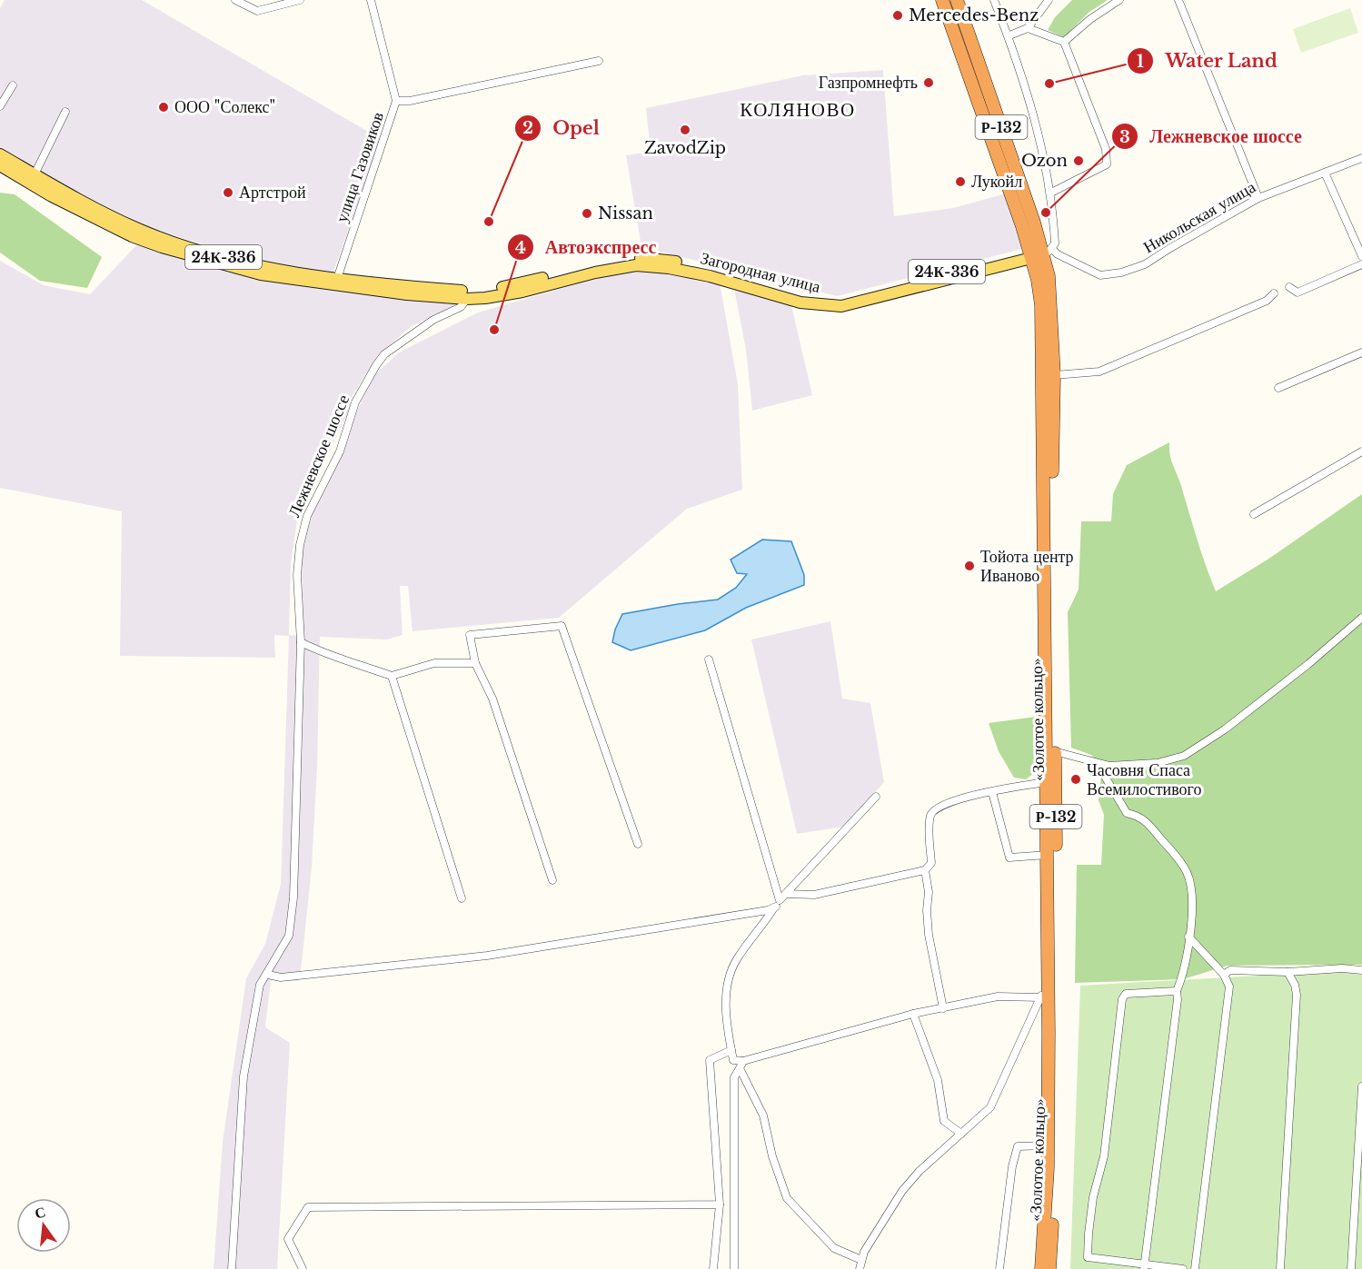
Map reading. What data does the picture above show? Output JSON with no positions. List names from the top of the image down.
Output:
{
  "streets": {
    "highway": ["Р-132", "«Золотое кольцо»"],
    "main road": ["24К-336", "Загородная улица"],
    "street": ["улица Газовиков", "Никольская улица", "Лежневское шоссе"]
  },
  "crossings": [
    ["Р-132", "Никольская улица"],
    ["Р-132", "Загородная улица"],
    ["Р-132", "«Золотое кольцо»"],
    ["улица Газовиков", "24К-336"],
    ["Никольская улица", "Загородная улица"],
    ["24К-336", "Загородная улица"],
    ["24К-336", "Лежневское шоссе"],
    ["Загородная улица", "Лежневское шоссе"]
  ],
  "districts": ["КОЛЯНОВО"],
  "places": [
    "Mercedes-Benz",
    "Газпромнефть",
    "Water Land",
    "ООО \"Солекс\"",
    "ZavodZip",
    "Ozon",
    "Лукойл",
    "Артстрой",
    "Лежневское шоссе",
    "Nissan",
    "Opel",
    "Автоэкспресс",
    "Тойота центр Иваново",
    "Часовня Спаса Всемилостивого"
  ],
  "north": "top"
}
